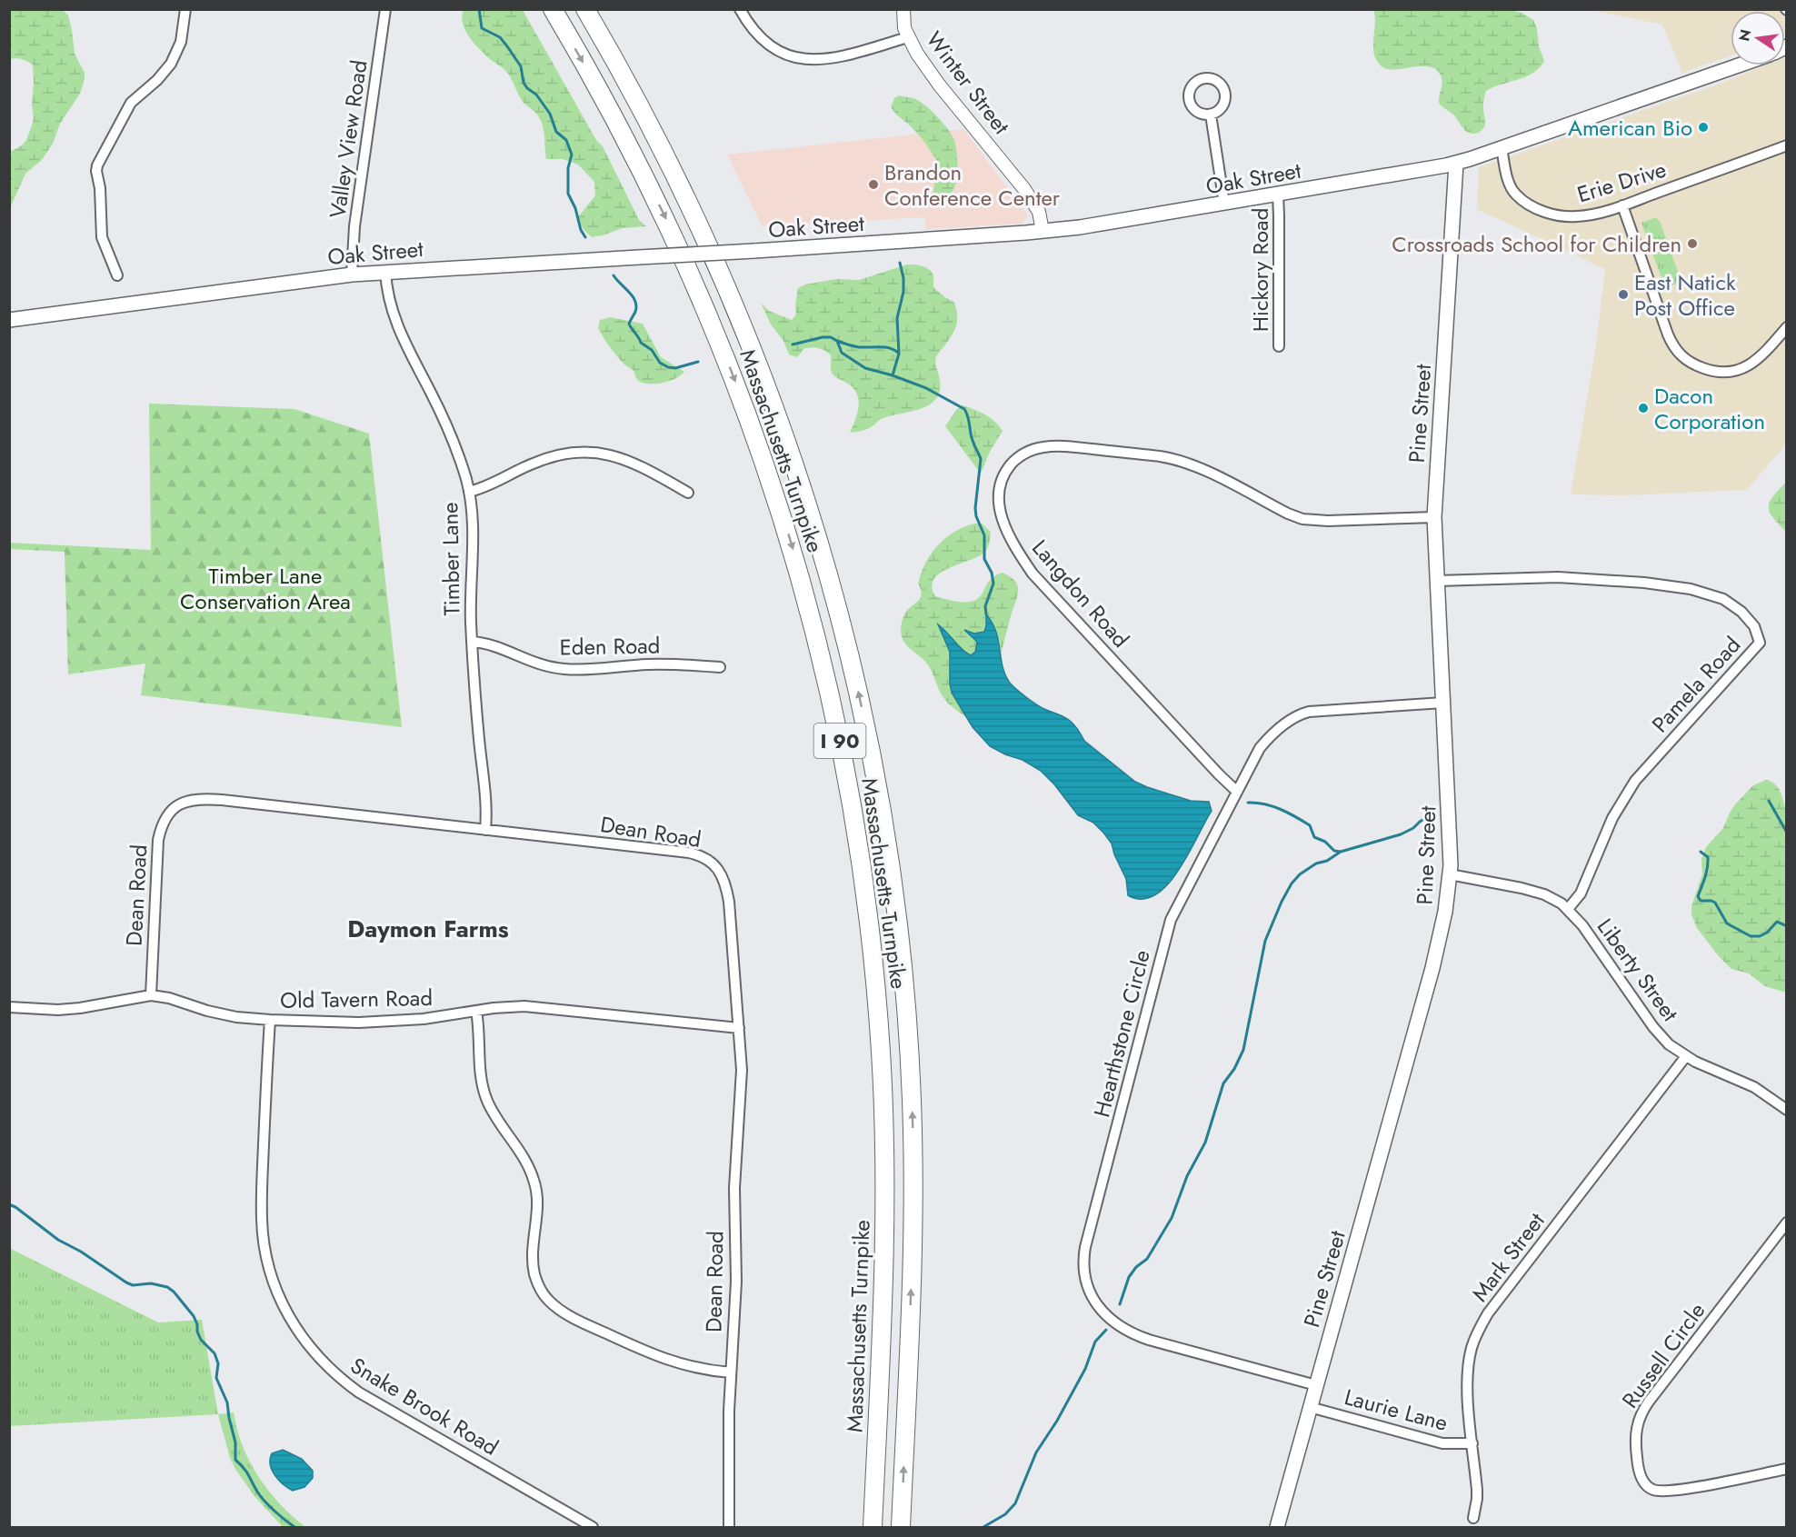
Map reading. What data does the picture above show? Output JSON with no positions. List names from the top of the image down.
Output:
{
  "streets": {
    "highway": ["Massachusetts Turnpike", "I 90"],
    "main road": ["Oak Street", "Pine Street"],
    "street": [
      "Winter Street",
      "Valley View Road",
      "Erie Drive",
      "Hickory Road",
      "Timber Lane",
      "Langdon Road",
      "Eden Road",
      "Pamela Road",
      "Dean Road",
      "Liberty Street",
      "Old Tavern Road",
      "Hearthstone Circle",
      "Mark Street",
      "Russell Circle",
      "Snake Brook Road",
      "Laurie Lane"
    ]
  },
  "crossings": [
    ["Winter Street", "Oak Street"],
    ["Valley View Road", "Oak Street"],
    ["Oak Street", "Erie Drive"],
    ["Oak Street", "Hickory Road"],
    ["Oak Street", "Pine Street"],
    ["Oak Street", "Timber Lane"],
    ["Pine Street", "Langdon Road"],
    ["Pine Street", "Pamela Road"],
    ["Pine Street", "Liberty Street"],
    ["Pine Street", "Hearthstone Circle"],
    ["Pine Street", "Laurie Lane"],
    ["Timber Lane", "Eden Road"],
    ["Timber Lane", "Dean Road"],
    ["Langdon Road", "Hearthstone Circle"],
    ["Pamela Road", "Liberty Street"],
    ["Dean Road", "Old Tavern Road"],
    ["Liberty Street", "Mark Street"],
    ["Old Tavern Road", "Snake Brook Road"],
    ["Mark Street", "Laurie Lane"]
  ],
  "districts": ["Daymon Farms"],
  "parks": ["Timber Lane Conservation Area"],
  "places": [
    "American Bio",
    "Brandon Conference Center",
    "Crossroads School for Children",
    "East Natick Post Office",
    "Dacon Corporation"
  ],
  "north": "left"
}
